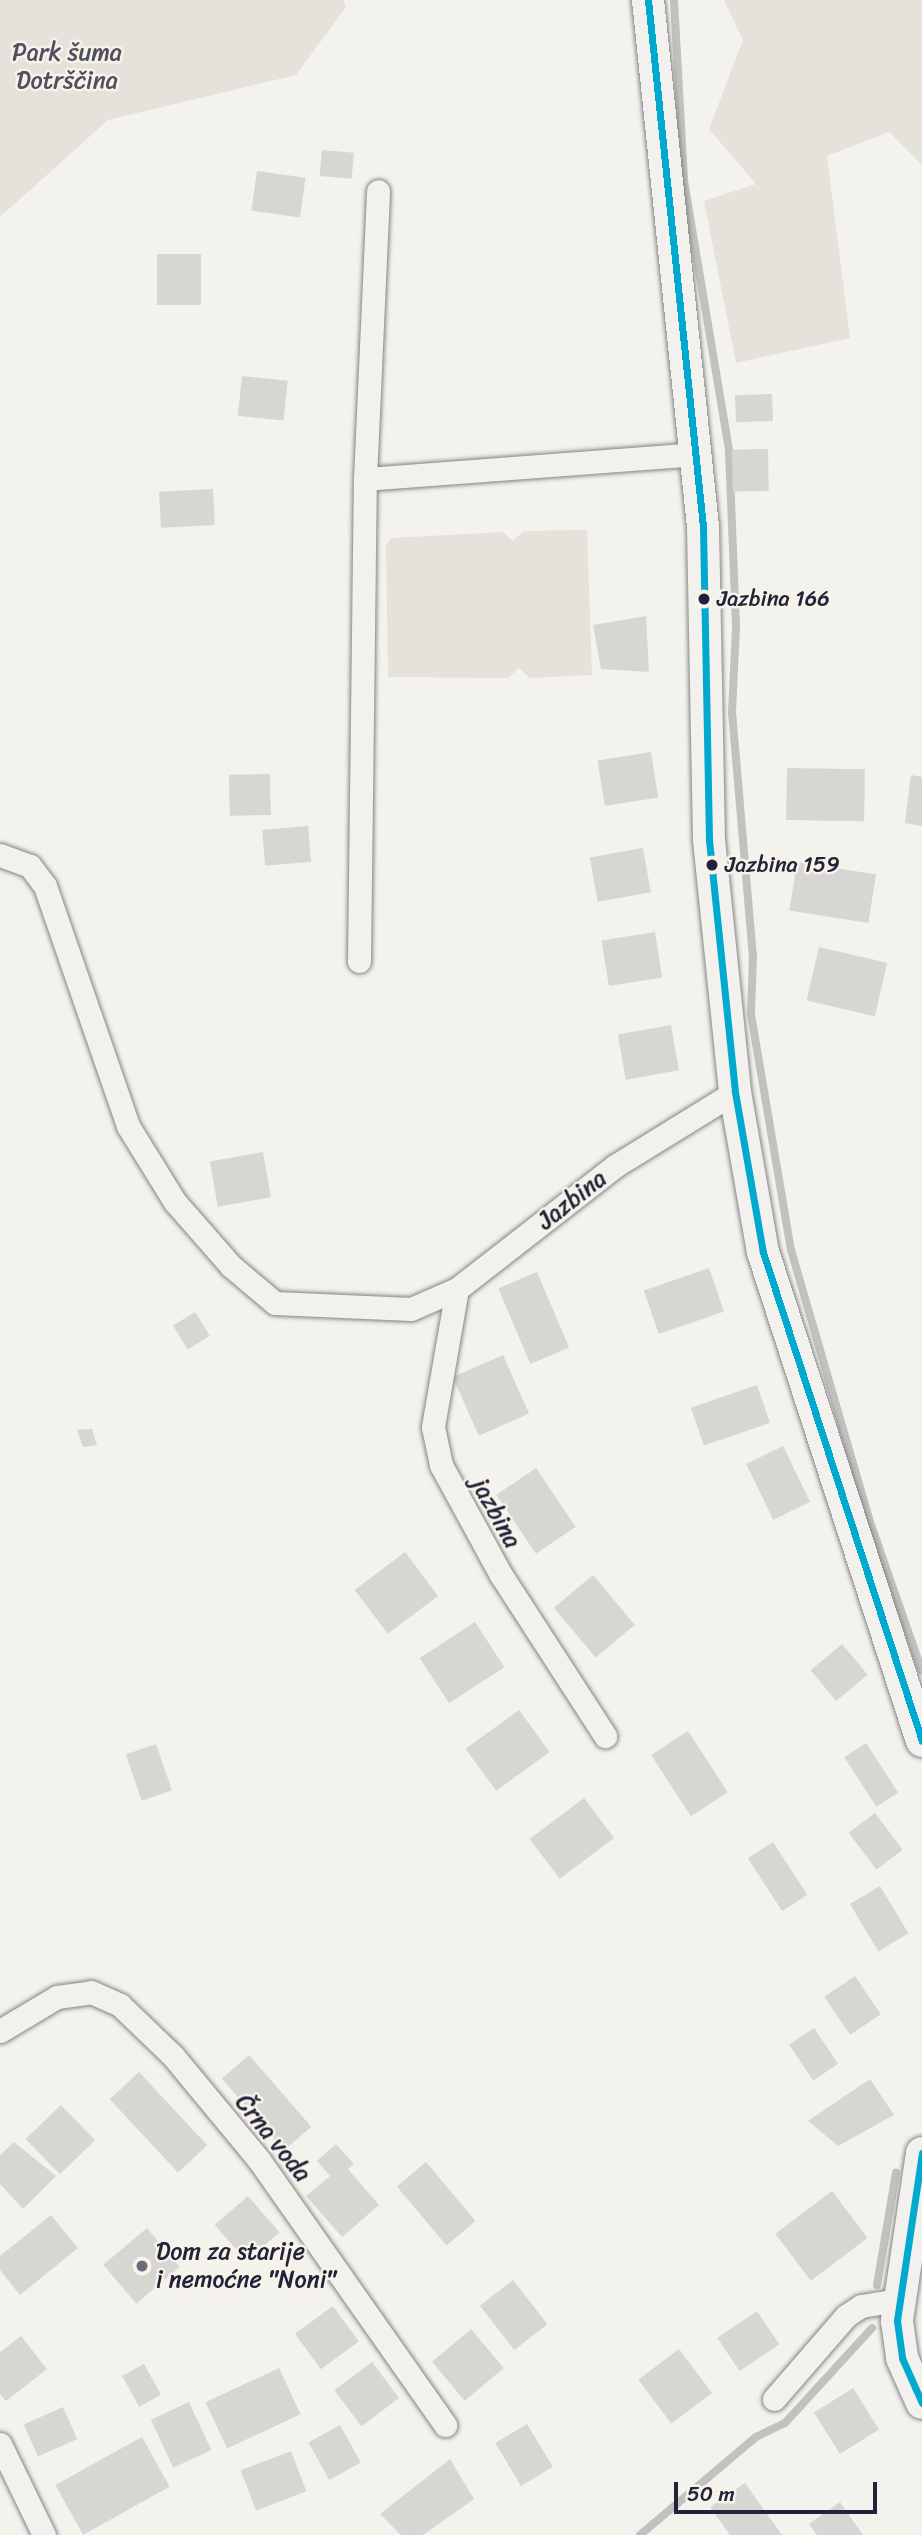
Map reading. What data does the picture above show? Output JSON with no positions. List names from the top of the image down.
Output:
{
  "streets": {
    "street": ["Jazbina", "jazbina", "Črna voda"]
  },
  "crossings": [
    ["Jazbina", "jazbina"]
  ],
  "parks": ["Park šuma Dotrščina"],
  "places": ["Jazbina 166", "Jazbina 159", "Dom za starije i nemoćne \"Noni\""],
  "scale_bar": "50 m"
}
